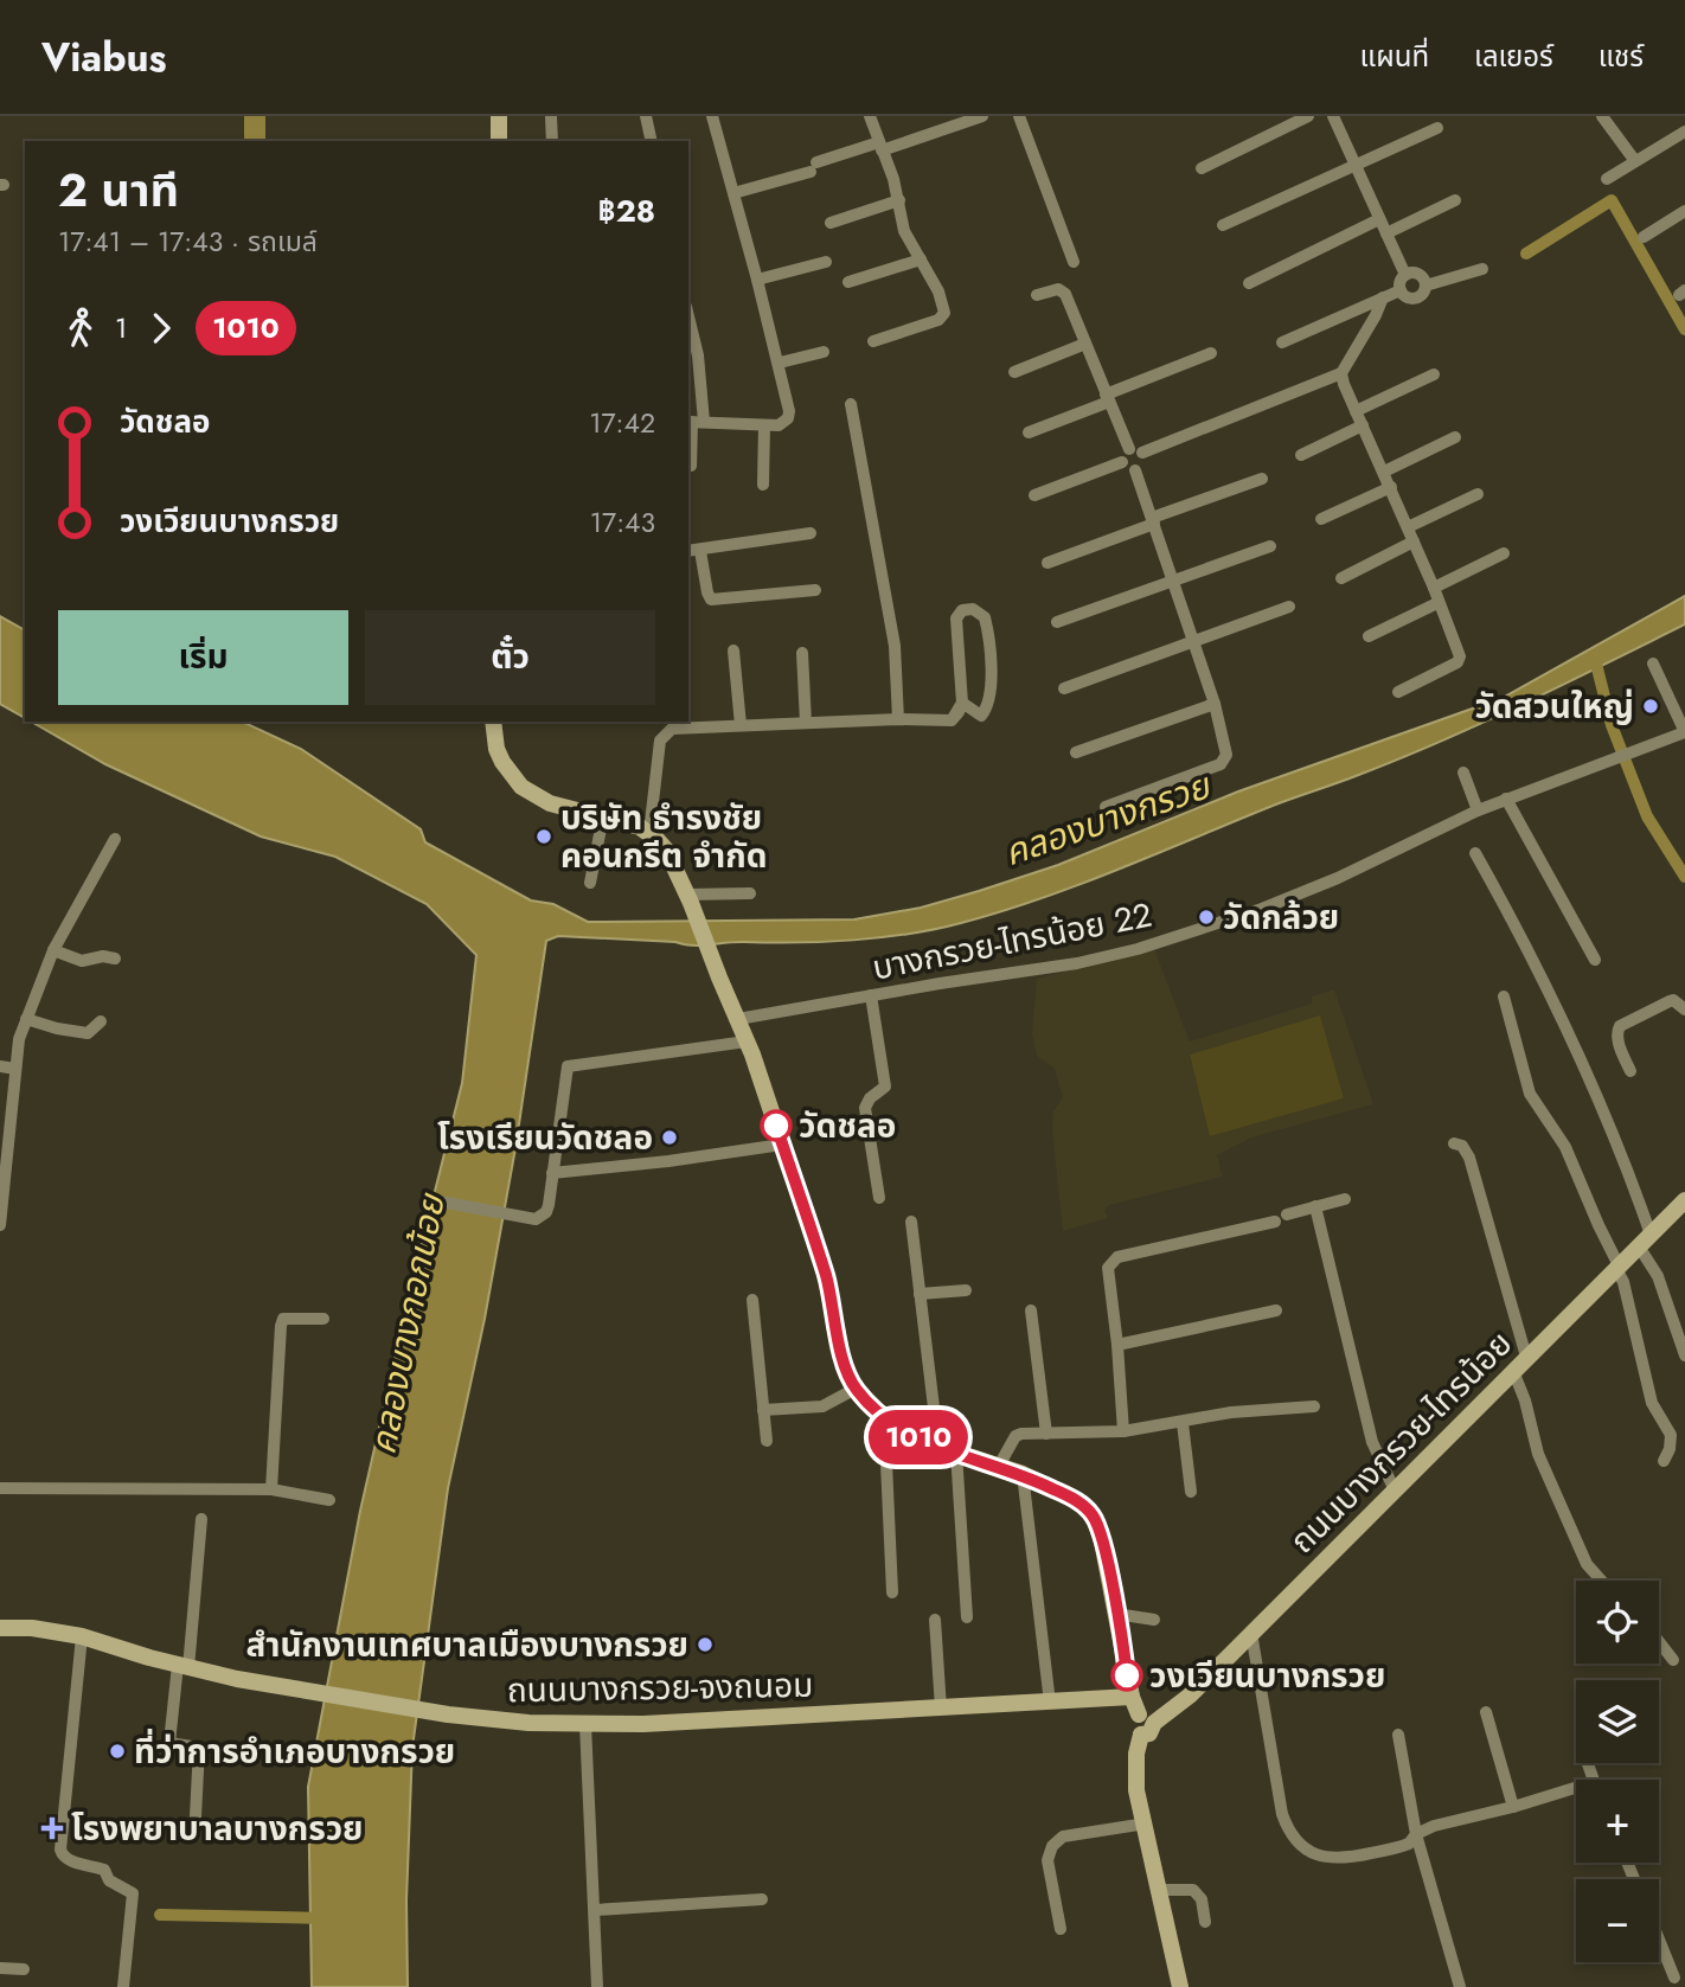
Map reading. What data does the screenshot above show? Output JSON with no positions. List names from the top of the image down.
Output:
{
  "streets": {
    "main road": ["ถนนบางกรวย-ไทรน้อย", "ถนนบางกรวย-จงถนอม"],
    "street": ["บางกรวย-ไทรน้อย 22"]
  },
  "crossings": [
    ["ถนนบางกรวย-ไทรน้อย", "ถนนบางกรวย-จงถนอม"]
  ],
  "water": ["คลองบางกรวย", "คลองบางกอกน้อย"],
  "places": {
    "other": [
      "วัดสวนใหญ่",
      "บริษัท ธำรงชัย คอนกรีต จำกัด",
      "วัดกล้วย",
      "วัดชลอ",
      "โรงเรียนวัดชลอ",
      "สำนักงานเทศบาลเมืองบางกรวย",
      "วงเวียนบางกรวย",
      "ที่ว่าการอำเภอบางกรวย"
    ],
    "health": ["โรงพยาบาลบางกรวย"]
  },
  "lines": ["bus line 1010"],
  "page": {
    "header": "Viabus",
    "nav": ["แผนที่", "เลเยอร์", "แชร์"],
    "on_map": "1010",
    "heading": ["2 นาที", "17:41 – 17:43 · รถเมล์", "฿28"],
    "legs": ["1", "1010"],
    "list": [
      {
        "name": "วัดชลอ",
        "value": "17:42"
      },
      {
        "name": "วงเวียนบางกรวย",
        "value": "17:43"
      }
    ],
    "buttons": ["เริ่ม", "ตั๋ว"],
    "map_buttons": ["+", "−"]
  }
}
